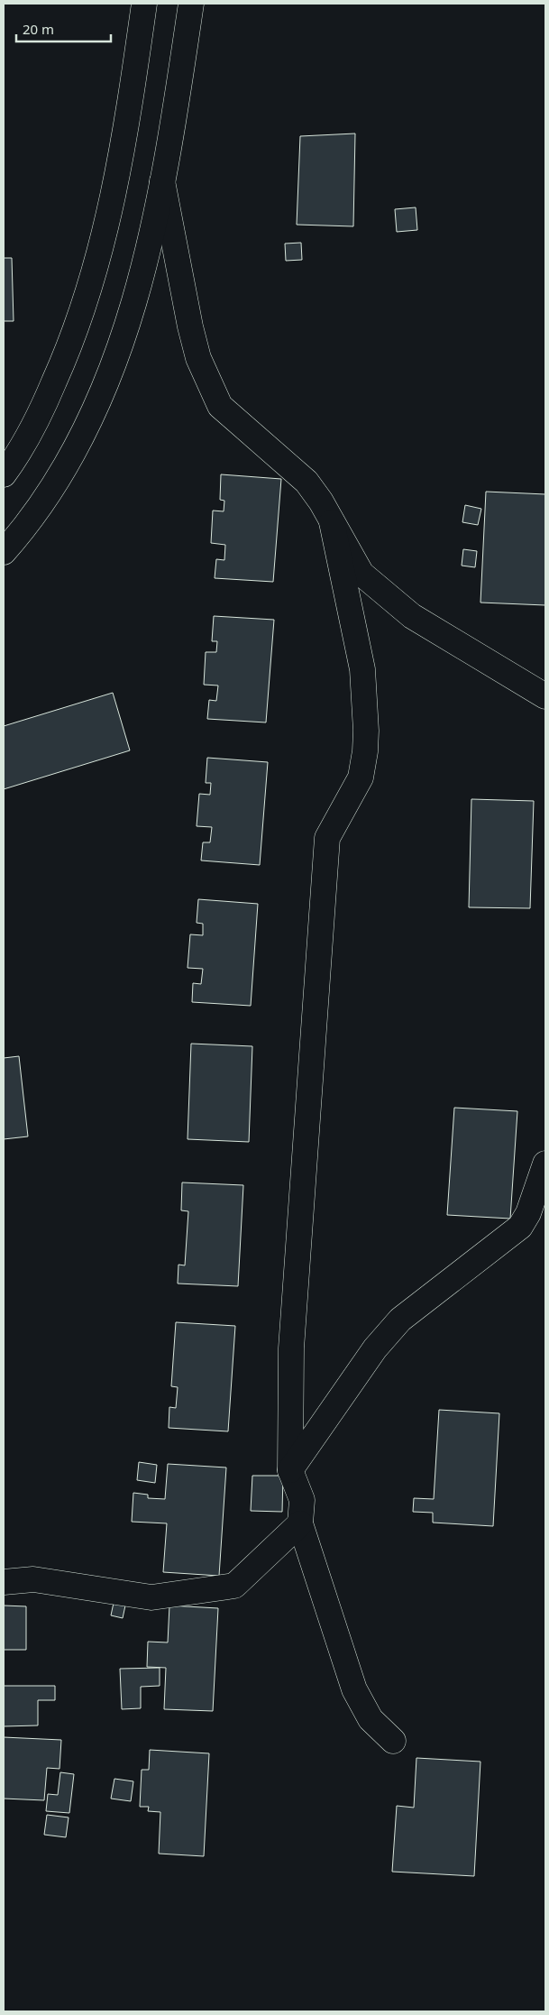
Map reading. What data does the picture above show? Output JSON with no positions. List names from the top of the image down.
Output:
{
  "scale_bar": "20 m"
}
